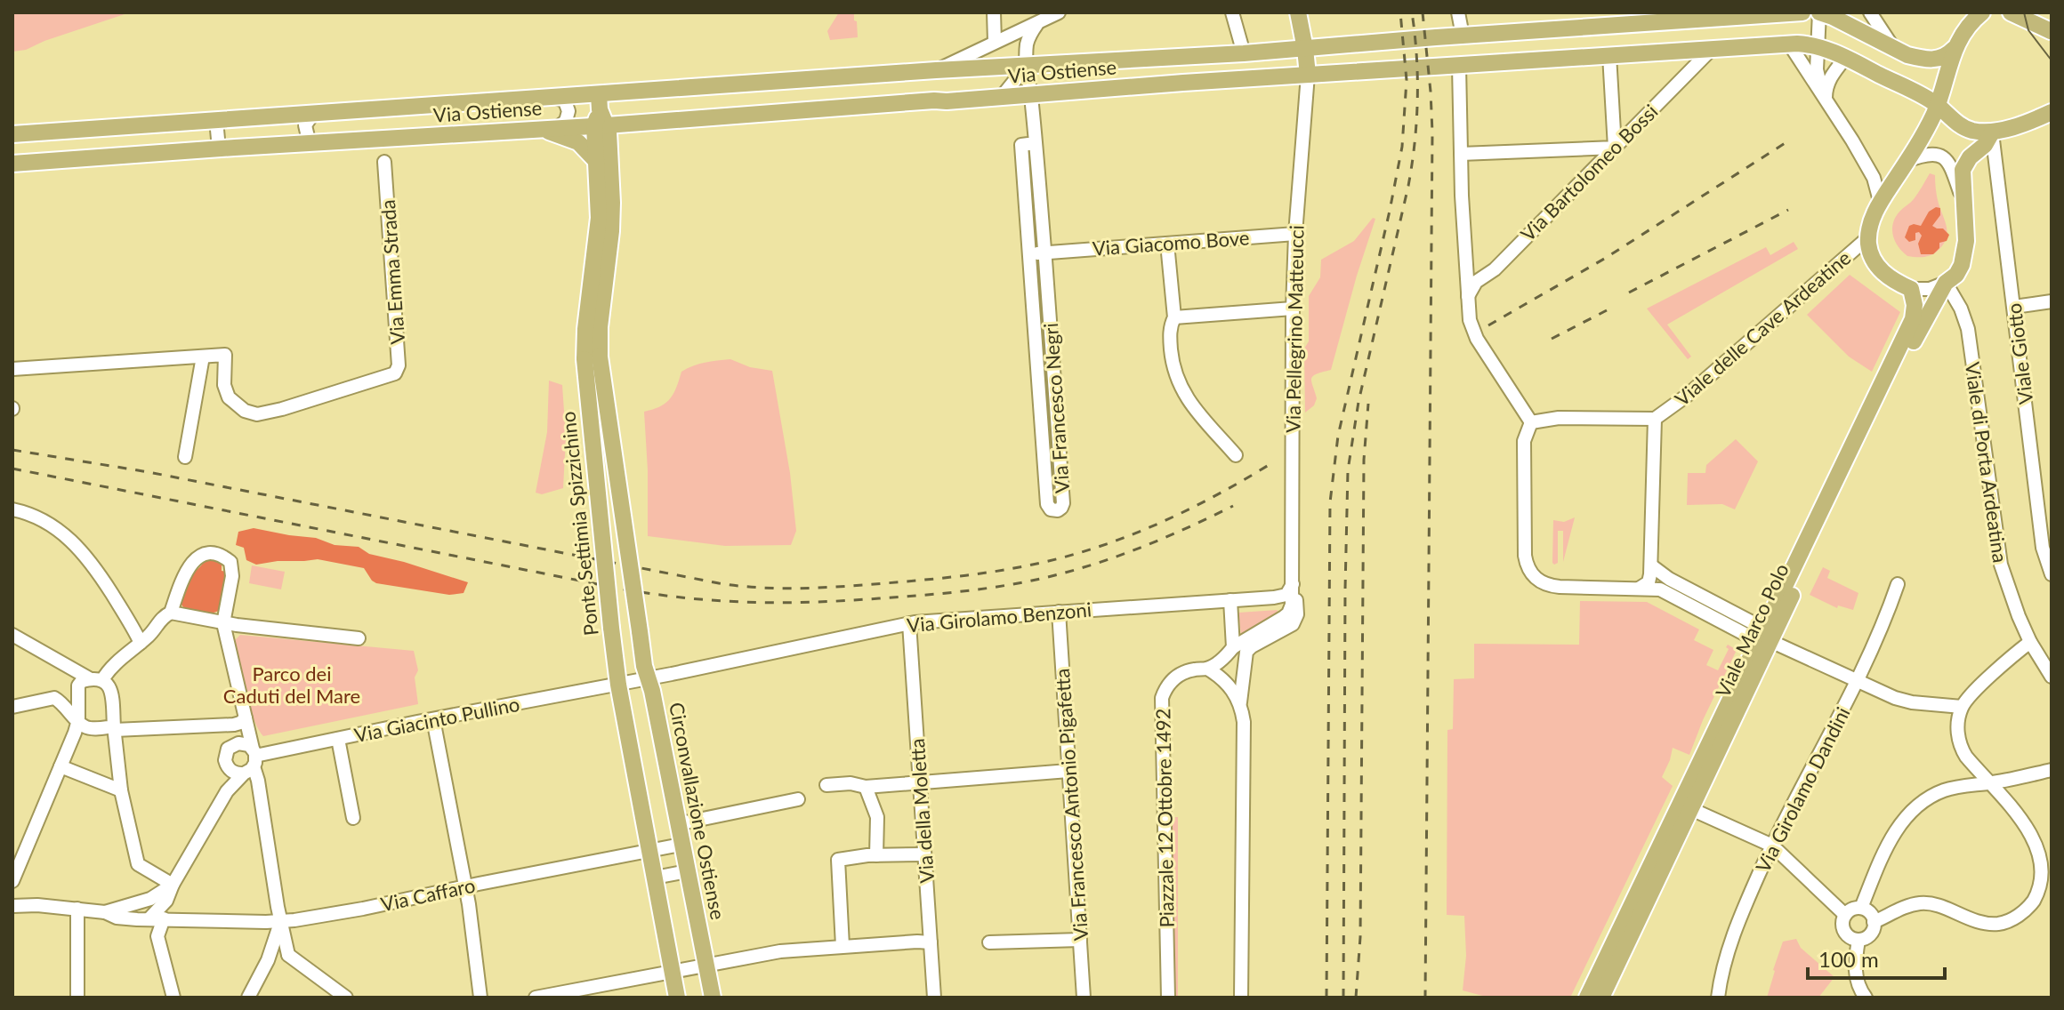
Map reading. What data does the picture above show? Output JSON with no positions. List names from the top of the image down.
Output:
{
  "streets": {
    "main road": [
      "Via Ostiense",
      "Ponte Settimia Spizzichino",
      "Viale Marco Polo",
      "Circonvallazione Ostiense"
    ],
    "street": [
      "Via Bartolomeo Bossi",
      "Via Giacomo Bove",
      "Via Emma Strada",
      "Viale delle Cave Ardeatine",
      "Via Pellegrino Matteucci",
      "Viale Giotto",
      "Via Francesco Negri",
      "Viale di Porta Ardeatina",
      "Via Girolamo Benzoni",
      "Via Giacinto Pullino",
      "Via Girolamo Dandini",
      "Via Francesco Antonio Pigafetta",
      "Via della Moletta",
      "Piazzale 12 Ottobre 1492",
      "Via Caffaro"
    ]
  },
  "crossings": [
    ["Via Ostiense", "Via Bartolomeo Bossi"],
    ["Via Ostiense", "Via Pellegrino Matteucci"],
    ["Via Ostiense", "Viale Giotto"],
    ["Via Ostiense", "Via Francesco Negri"],
    ["Via Giacomo Bove", "Via Pellegrino Matteucci"],
    ["Via Giacomo Bove", "Via Francesco Negri"],
    ["Viale delle Cave Ardeatine", "Viale di Porta Ardeatina"],
    ["Viale delle Cave Ardeatine", "Viale Marco Polo"],
    ["Via Pellegrino Matteucci", "Via Girolamo Benzoni"],
    ["Via Pellegrino Matteucci", "Piazzale 12 Ottobre 1492"],
    ["Viale di Porta Ardeatina", "Viale Marco Polo"],
    ["Ponte Settimia Spizzichino", "Via Girolamo Benzoni"],
    ["Ponte Settimia Spizzichino", "Via Giacinto Pullino"],
    ["Ponte Settimia Spizzichino", "Circonvallazione Ostiense"],
    ["Via Girolamo Benzoni", "Via Giacinto Pullino"],
    ["Via Girolamo Benzoni", "Via Francesco Antonio Pigafetta"],
    ["Via Girolamo Benzoni", "Circonvallazione Ostiense"],
    ["Via Girolamo Benzoni", "Via della Moletta"],
    ["Via Girolamo Benzoni", "Piazzale 12 Ottobre 1492"],
    ["Circonvallazione Ostiense", "Via Caffaro"]
  ],
  "parks": ["Parco dei Caduti del Mare"],
  "scale_bar": "100 m"
}
